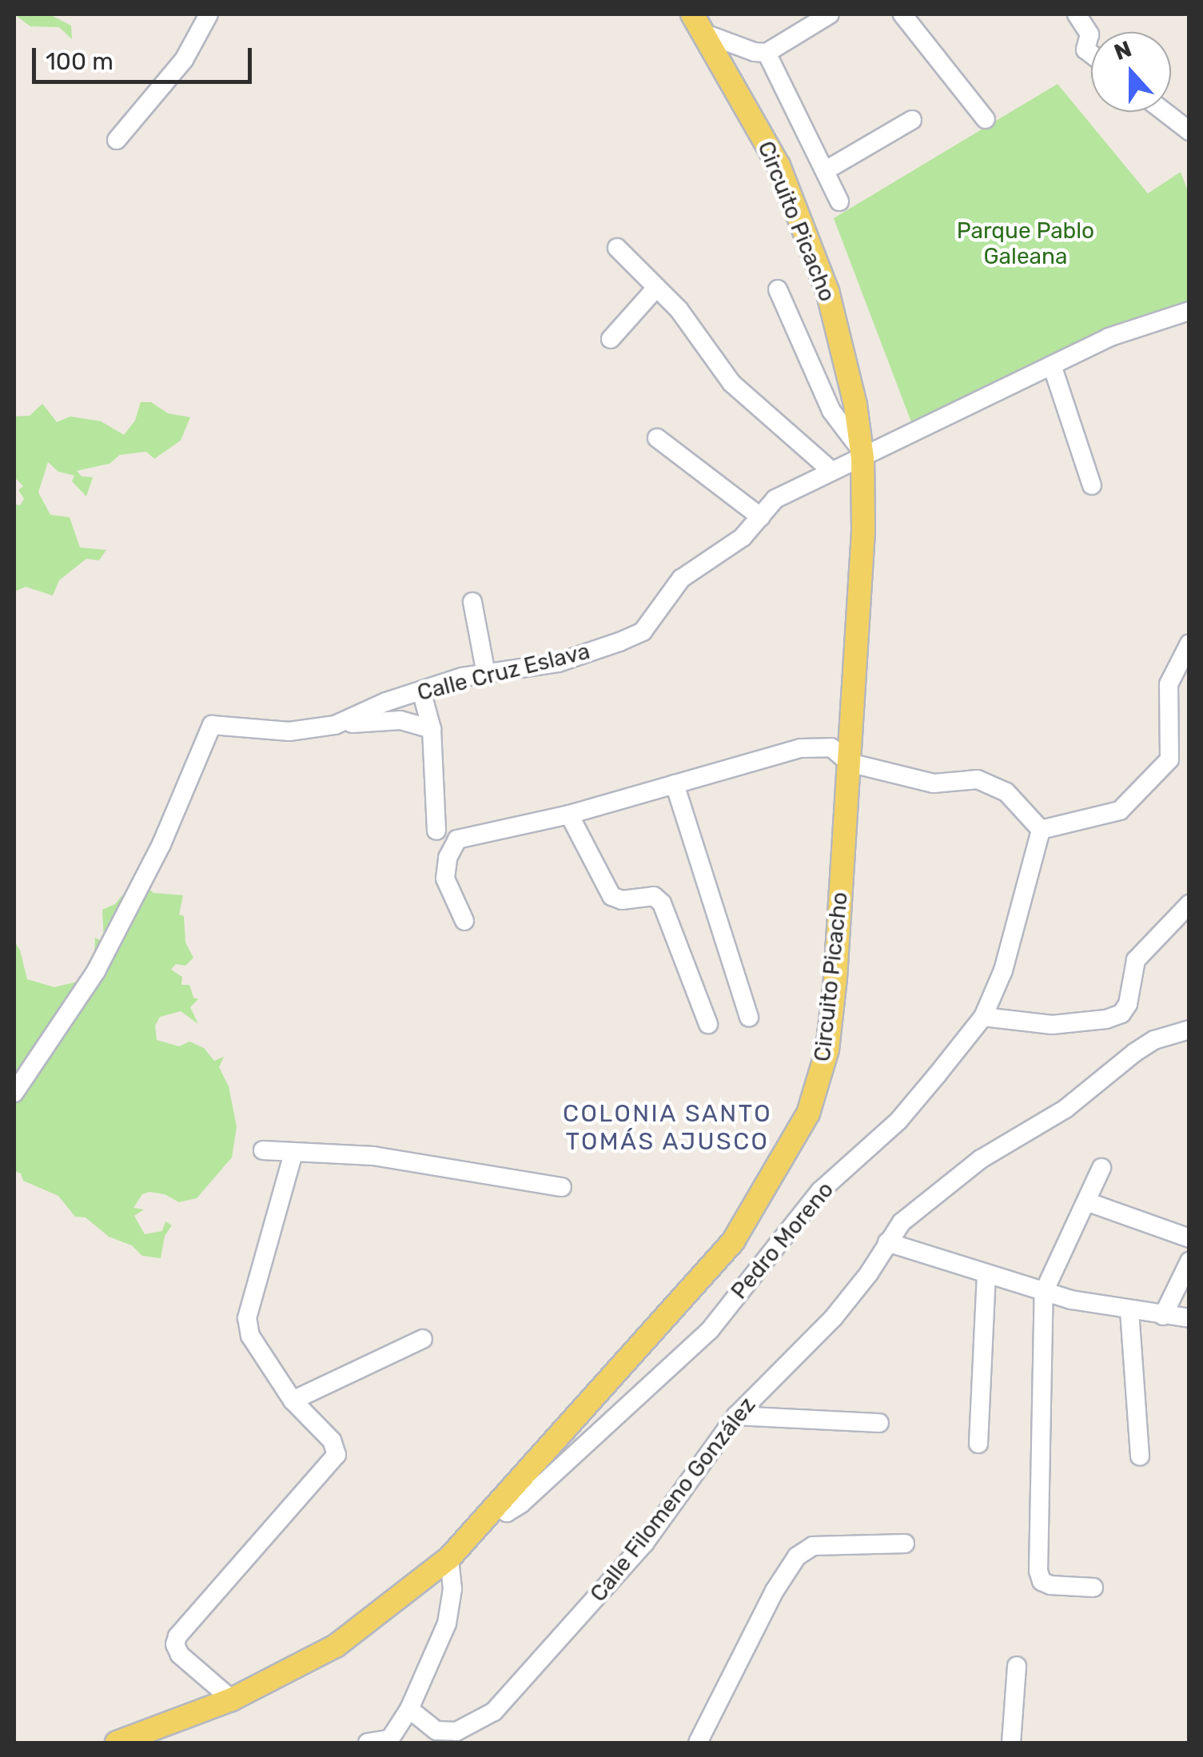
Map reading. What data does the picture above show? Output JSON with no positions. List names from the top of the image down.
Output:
{
  "streets": {
    "main road": ["Circuito Picacho"],
    "street": ["Calle Cruz Eslava", "Pedro Moreno", "Calle Filomeno González"]
  },
  "crossings": [
    ["Circuito Picacho", "Calle Cruz Eslava"],
    ["Circuito Picacho", "Pedro Moreno"]
  ],
  "districts": ["COLONIA SANTO TOMÁS AJUSCO"],
  "parks": ["Parque Pablo Galeana"],
  "scale_bar": "100 m",
  "north": "top"
}
